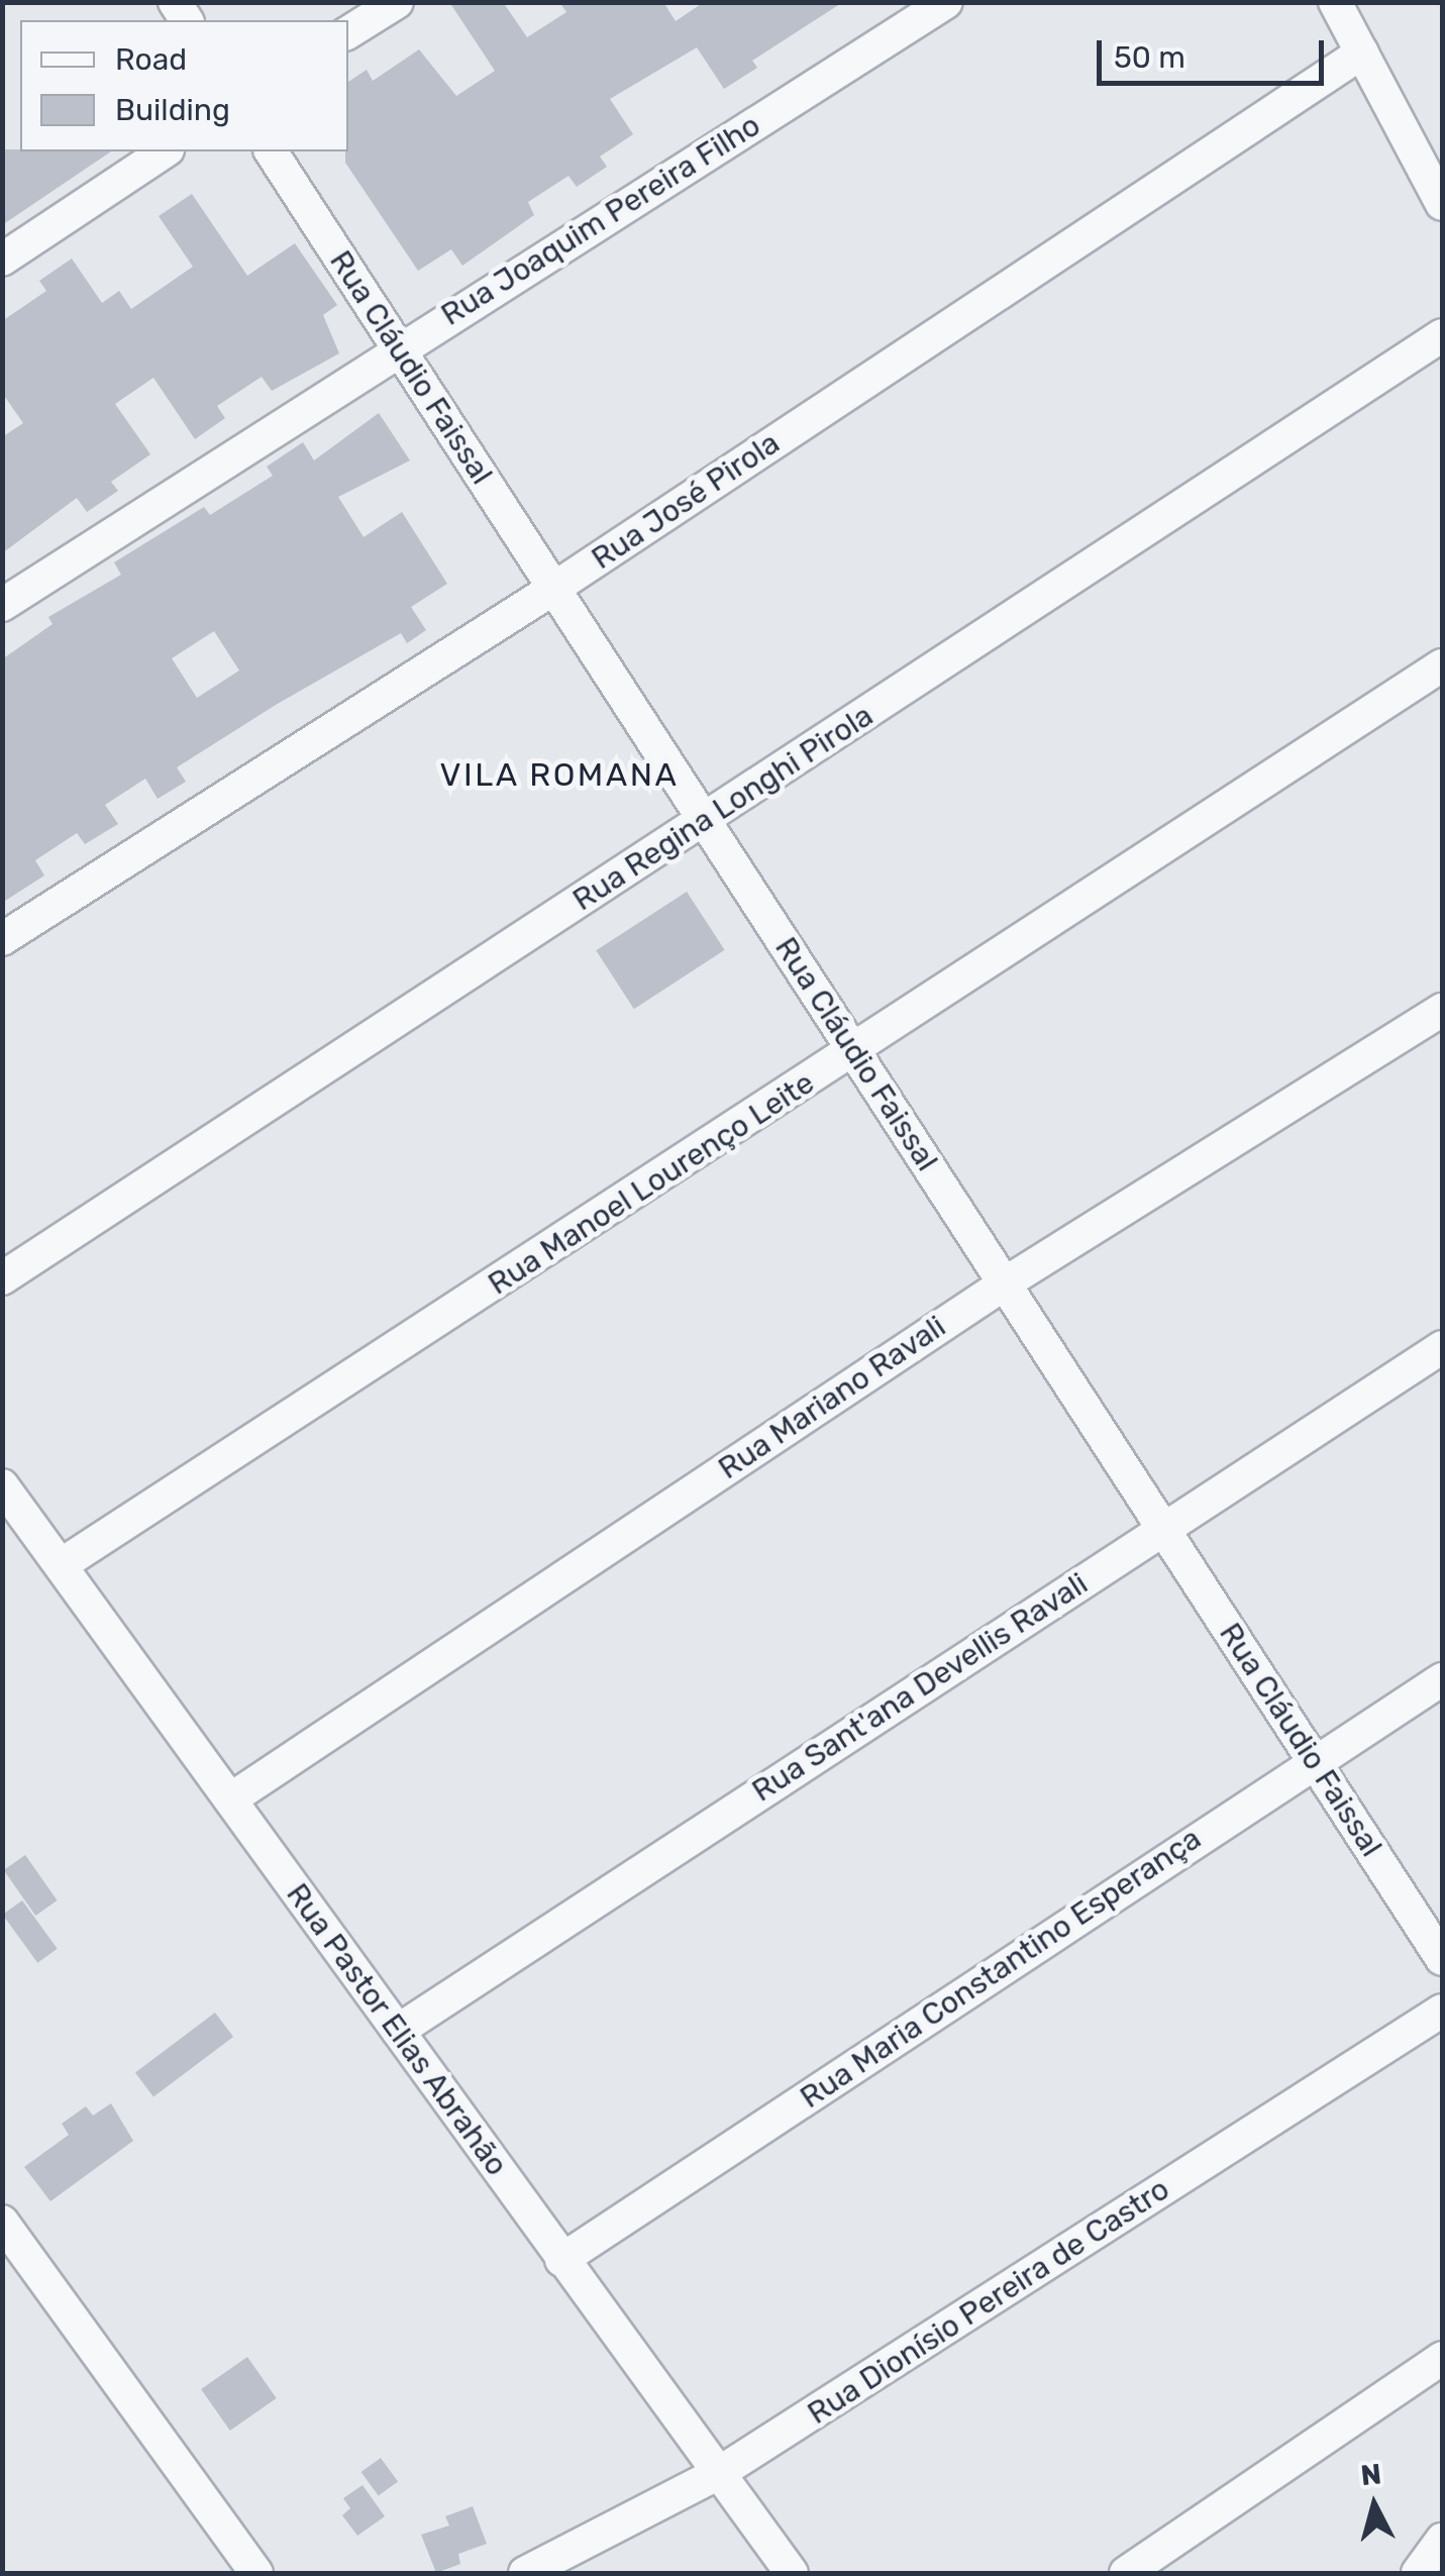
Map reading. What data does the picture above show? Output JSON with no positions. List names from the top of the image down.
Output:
{
  "streets": {
    "street": [
      "Rua Joaquim Pereira Filho",
      "Rua Cláudio Faissal",
      "Rua José Pirola",
      "Rua Regina Longhi Pirola",
      "Rua Manoel Lourenço Leite",
      "Rua Mariano Ravali",
      "Rua Sant'ana Devellis Ravali",
      "Rua Maria Constantino Esperança",
      "Rua Pastor Elias Abrahão",
      "Rua Dionísio Pereira de Castro"
    ]
  },
  "crossings": [
    ["Rua Joaquim Pereira Filho", "Rua Cláudio Faissal"],
    ["Rua Cláudio Faissal", "Rua José Pirola"],
    ["Rua Cláudio Faissal", "Rua Regina Longhi Pirola"],
    ["Rua Cláudio Faissal", "Rua Manoel Lourenço Leite"],
    ["Rua Cláudio Faissal", "Rua Mariano Ravali"],
    ["Rua Cláudio Faissal", "Rua Sant'ana Devellis Ravali"],
    ["Rua Cláudio Faissal", "Rua Maria Constantino Esperança"],
    ["Rua Manoel Lourenço Leite", "Rua Pastor Elias Abrahão"],
    ["Rua Mariano Ravali", "Rua Pastor Elias Abrahão"],
    ["Rua Sant'ana Devellis Ravali", "Rua Pastor Elias Abrahão"],
    ["Rua Maria Constantino Esperança", "Rua Pastor Elias Abrahão"],
    ["Rua Pastor Elias Abrahão", "Rua Dionísio Pereira de Castro"]
  ],
  "districts": ["VILA ROMANA"],
  "legend": ["Road", "Building"],
  "scale_bar": "50 m",
  "north": "top"
}
